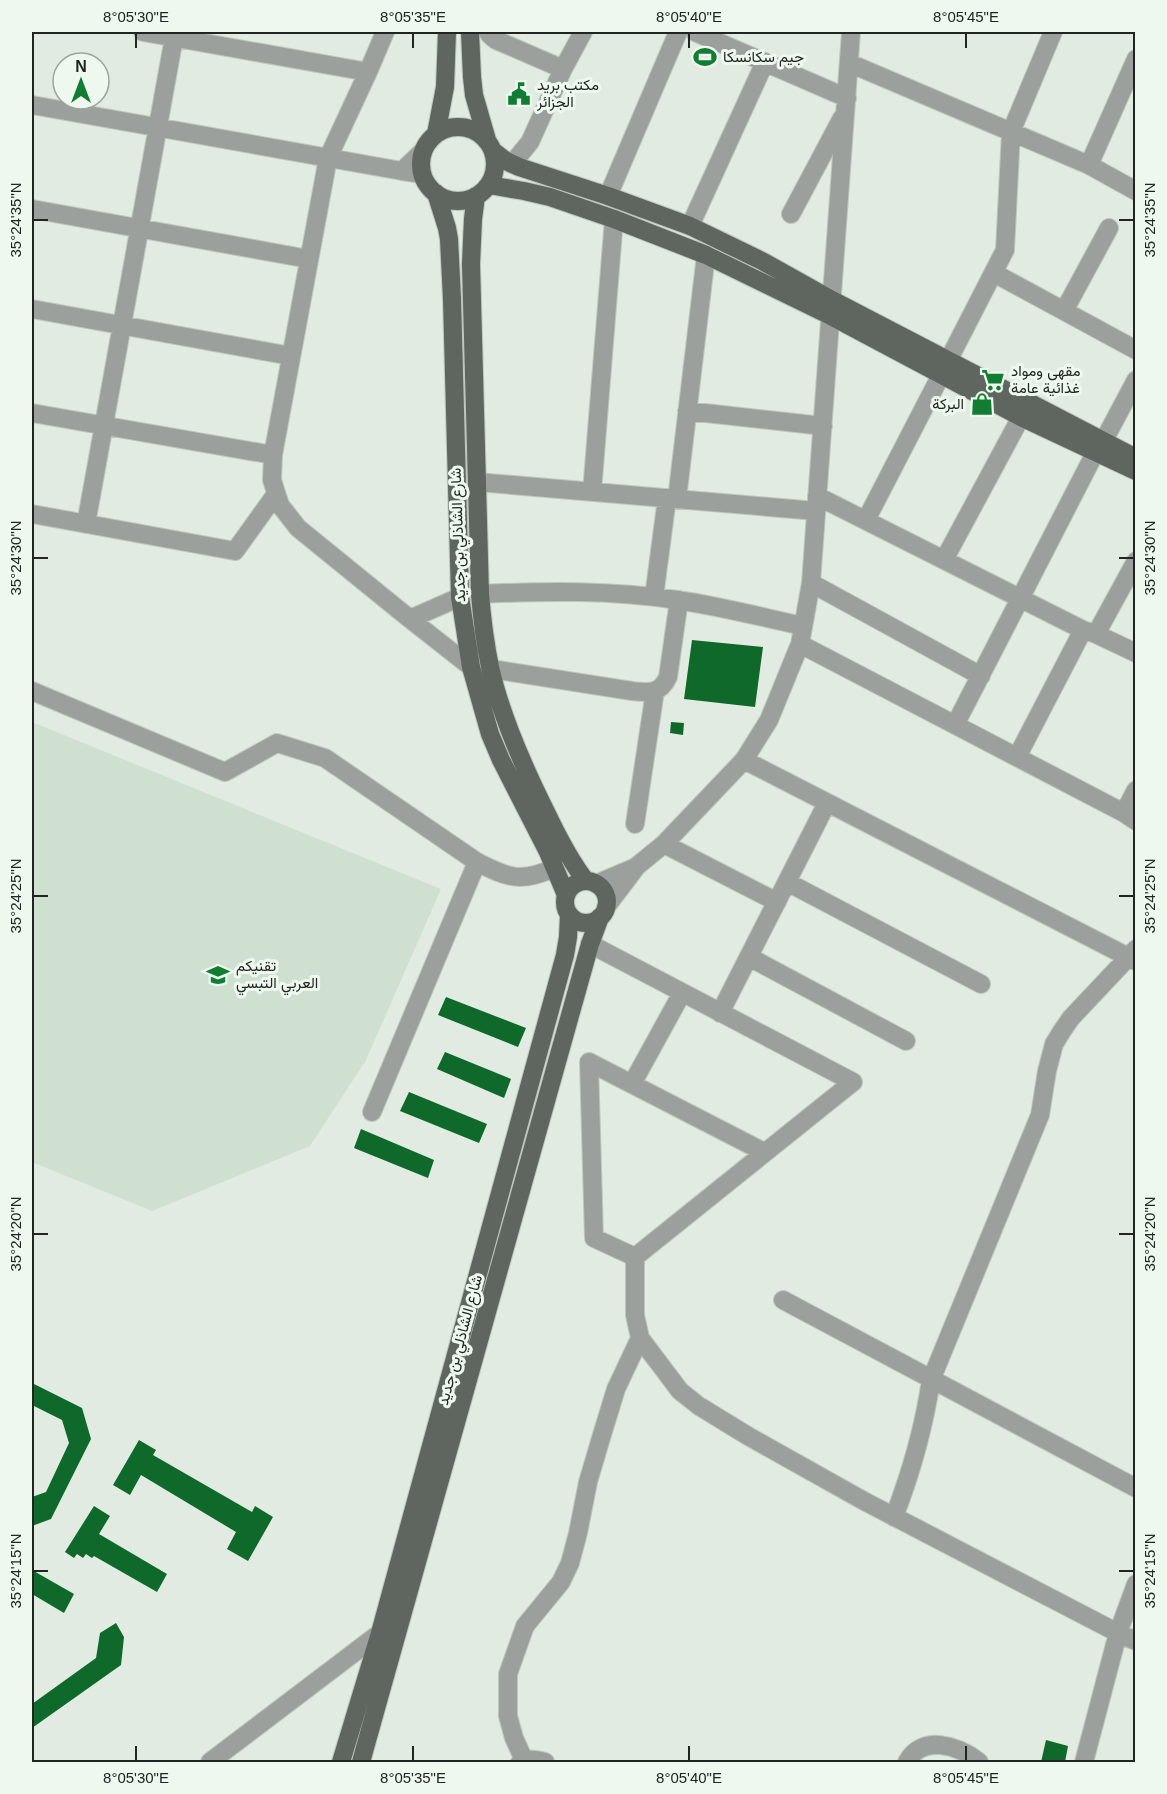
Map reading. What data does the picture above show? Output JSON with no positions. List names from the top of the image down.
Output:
{
  "streets": {
    "main road": ["شارع الشاذلي بن جديد"]
  },
  "places": {
    "sports": ["جيم سكانسكا"],
    "public building": ["مكتب بريد الجزائر"],
    "supermarket": ["مقهى ومواد غذائية عامة"],
    "shop": ["البركة"],
    "school or university": ["تقنيكم العربي التبسي"]
  },
  "north": "top",
  "coordinates": [
    "8°05'30\"E",
    "8°05'35\"E",
    "8°05'40\"E",
    "8°05'45\"E",
    "35°24'35\"N",
    "35°24'30\"N",
    "35°24'25\"N",
    "35°24'20\"N",
    "35°24'15\"N"
  ]
}
